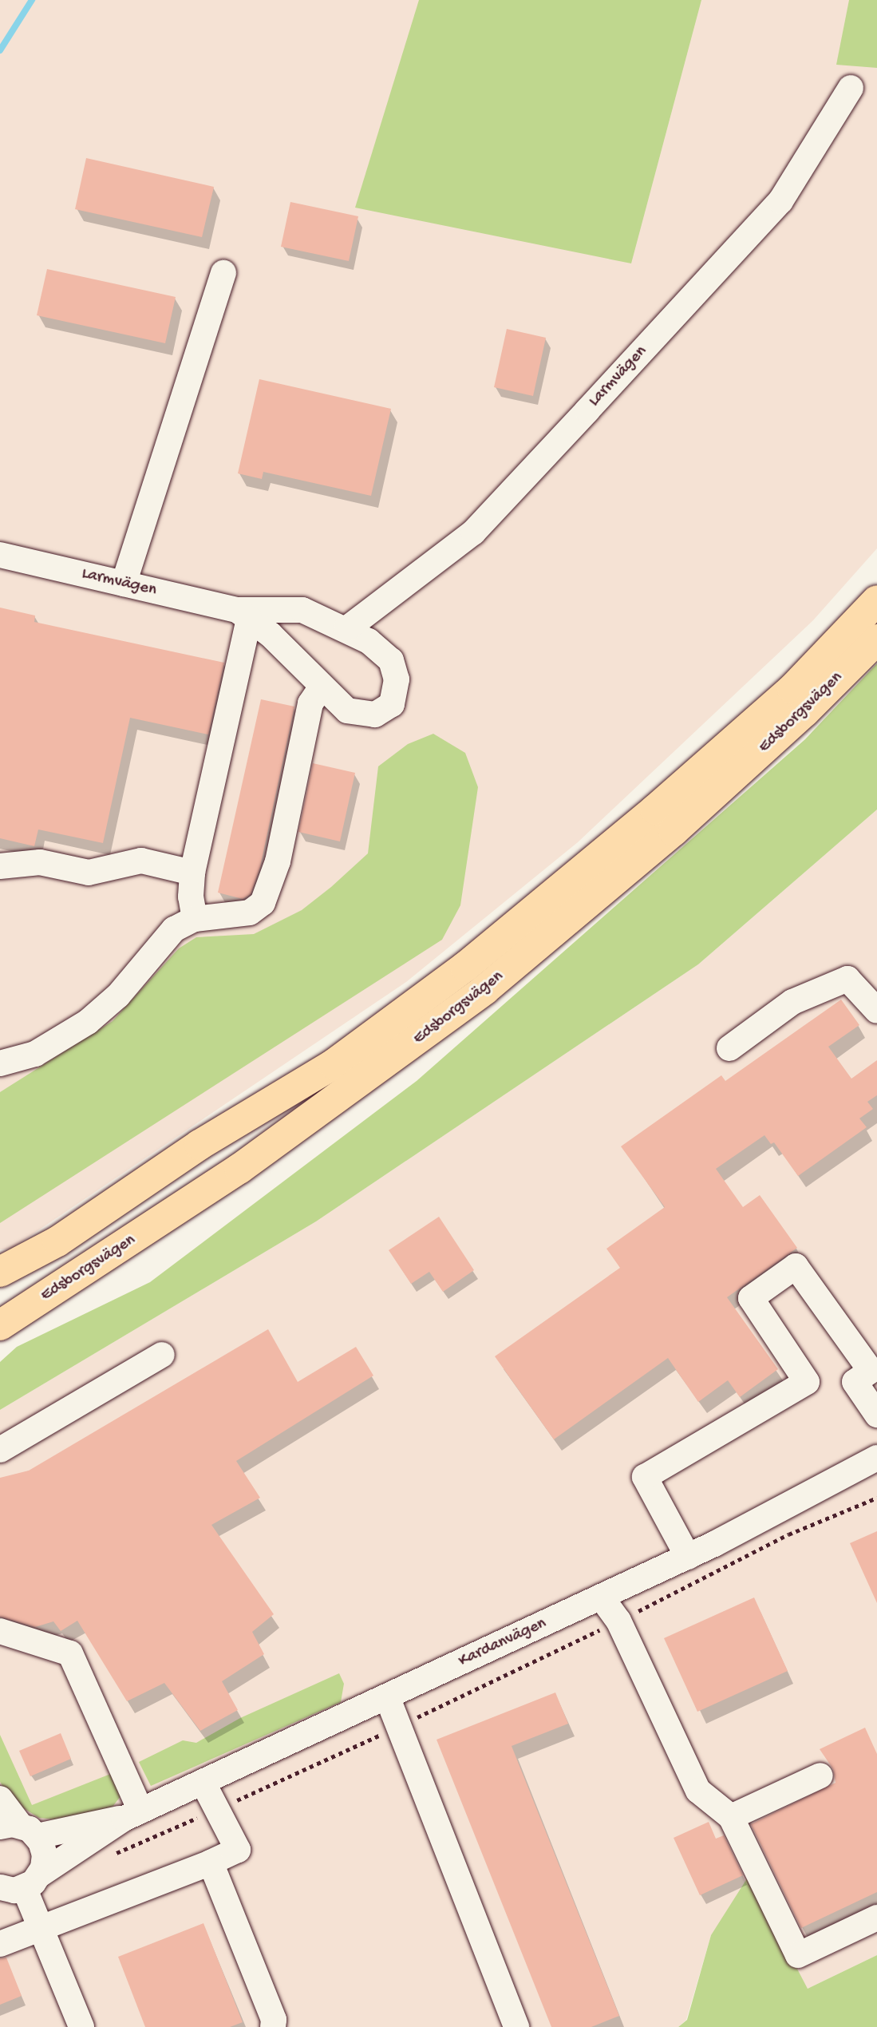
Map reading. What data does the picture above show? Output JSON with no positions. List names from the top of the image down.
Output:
{
  "streets": {
    "highway": ["Edsborgsvägen"],
    "street": ["Larmvägen", "Kardanvägen"]
  }
}
